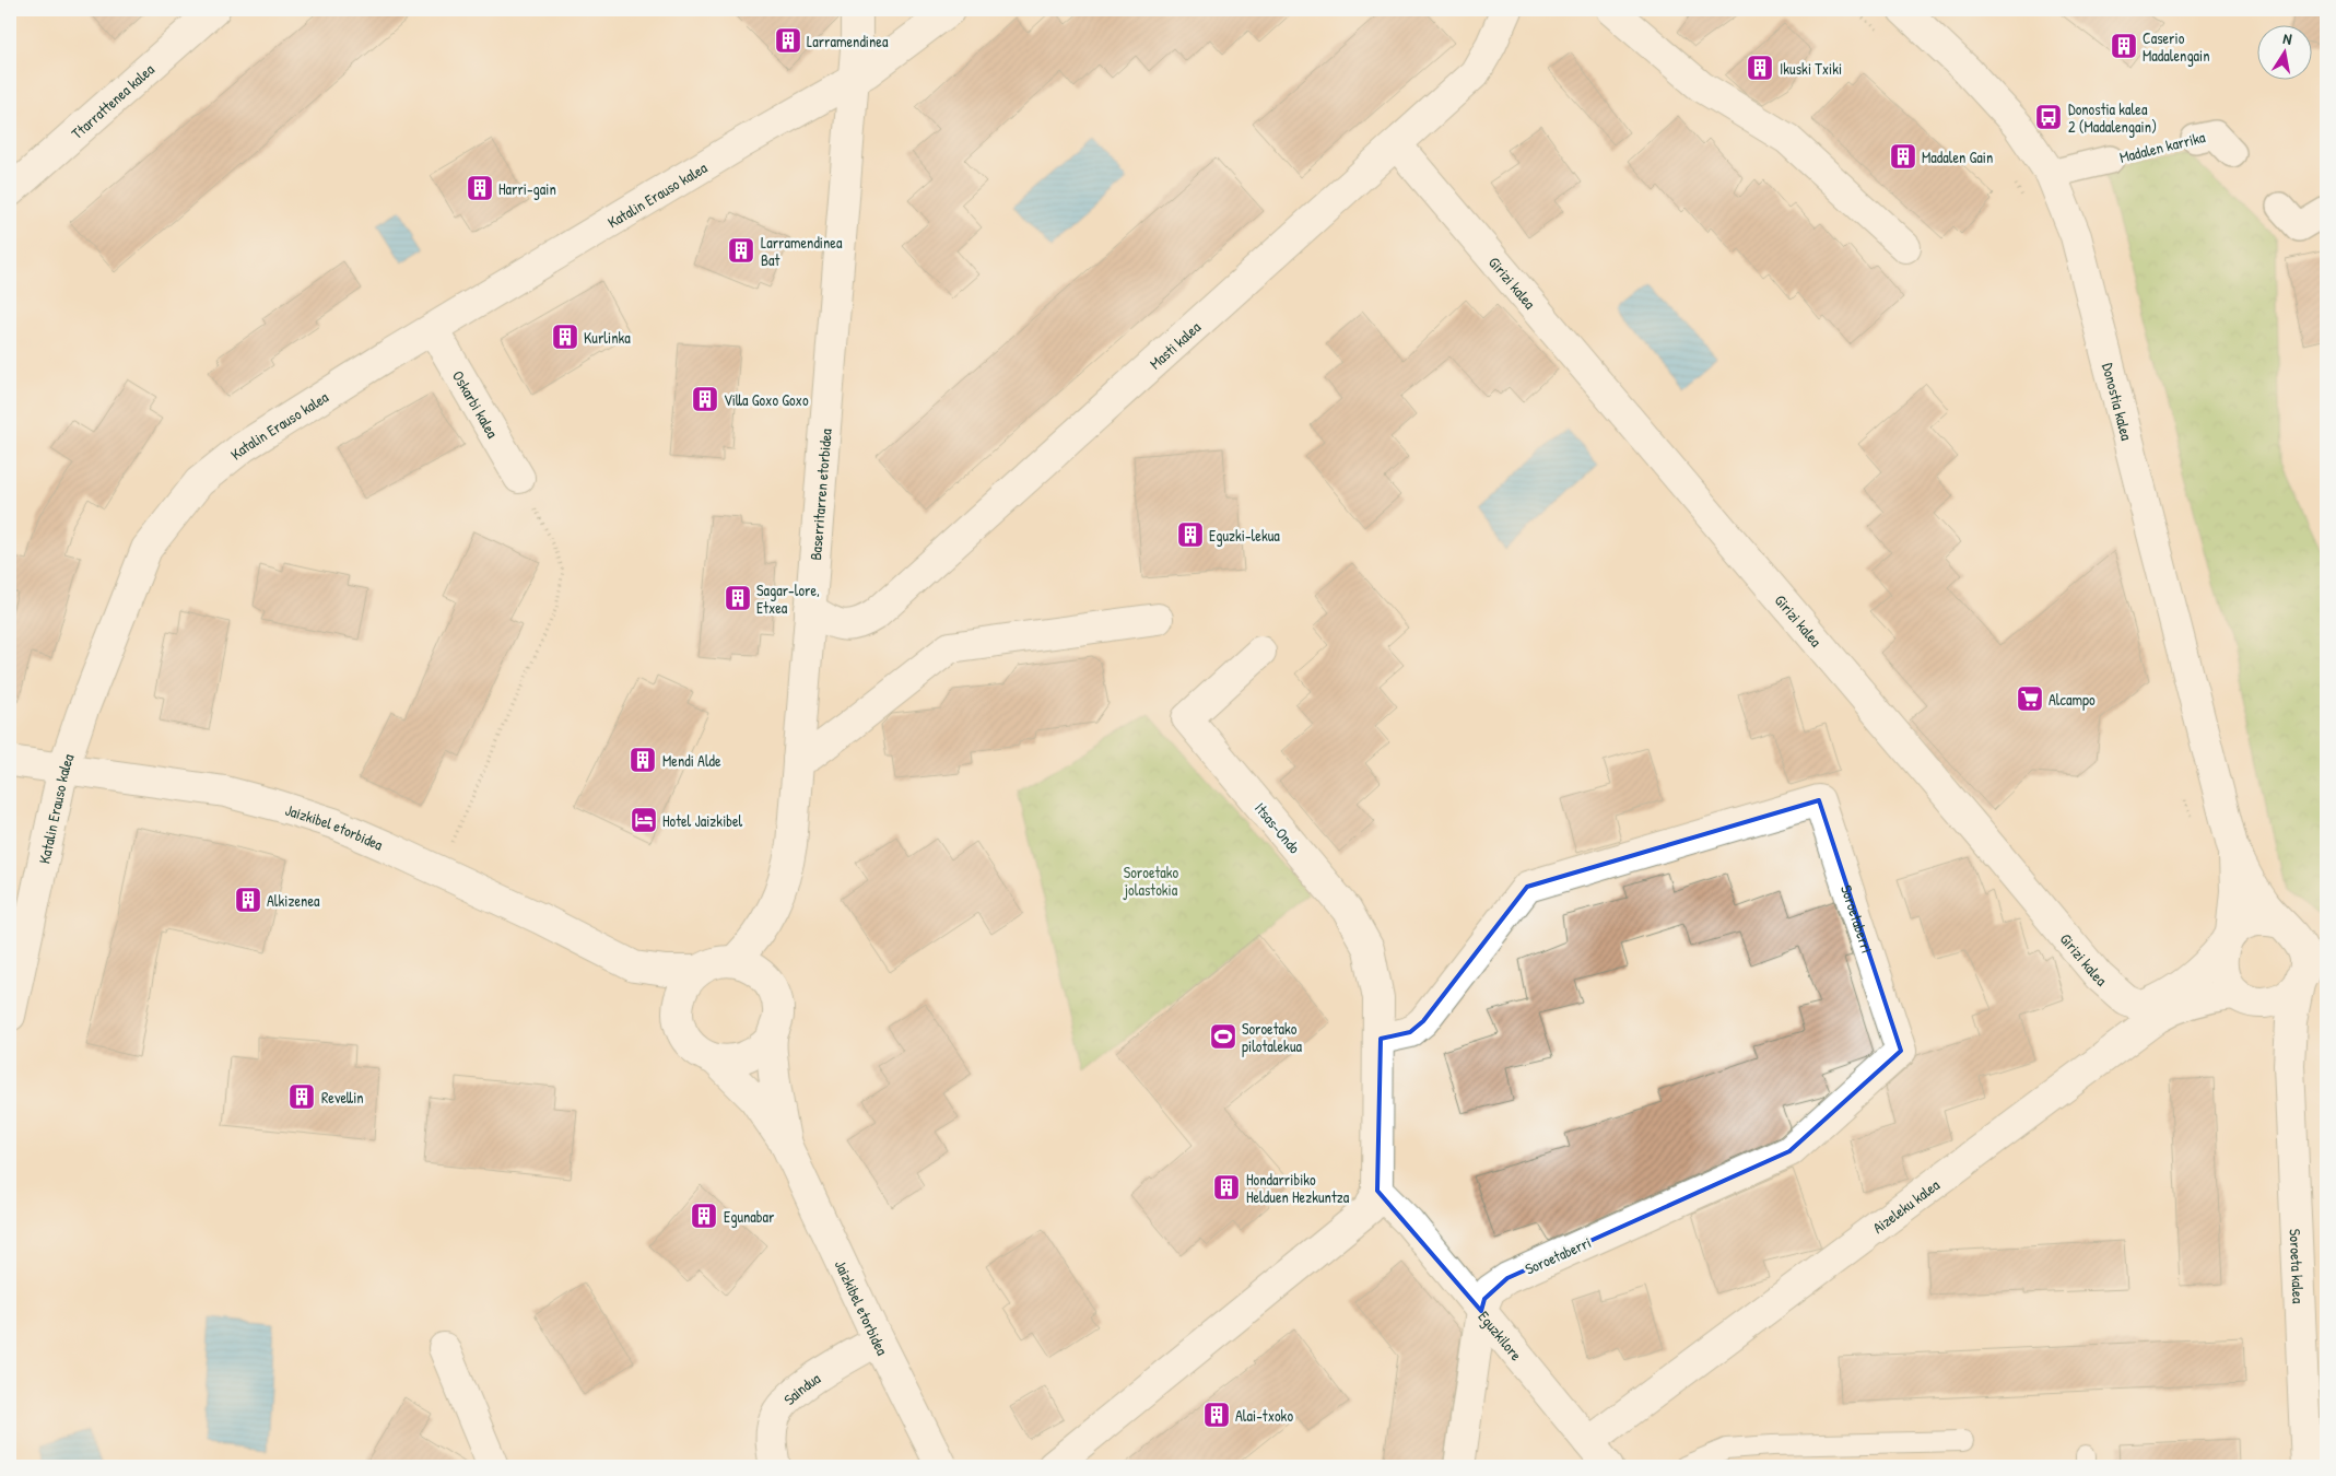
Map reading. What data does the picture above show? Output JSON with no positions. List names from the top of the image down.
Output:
{
  "streets": {
    "street": [
      "Ttarrattenea kalea",
      "Madalen karrika",
      "Katalin Erauso kalea",
      "Girizi kalea",
      "Masti kalea",
      "Donostia kalea",
      "Oskarbi kalea",
      "Baserritarren etorbidea",
      "Jaizkibel etorbidea",
      "Itsas-Ondo",
      "Soroetaberri",
      "Aizeleku kalea",
      "Soroeta kalea",
      "Eguzkilore",
      "Saindua"
    ]
  },
  "crossings": [
    ["Madalen karrika", "Donostia kalea"],
    ["Katalin Erauso kalea", "Oskarbi kalea"],
    ["Katalin Erauso kalea", "Baserritarren etorbidea"],
    ["Katalin Erauso kalea", "Jaizkibel etorbidea"],
    ["Girizi kalea", "Masti kalea"],
    ["Girizi kalea", "Donostia kalea"],
    ["Girizi kalea", "Aizeleku kalea"],
    ["Girizi kalea", "Soroeta kalea"],
    ["Masti kalea", "Baserritarren etorbidea"],
    ["Donostia kalea", "Aizeleku kalea"],
    ["Donostia kalea", "Soroeta kalea"],
    ["Baserritarren etorbidea", "Jaizkibel etorbidea"],
    ["Jaizkibel etorbidea", "Saindua"],
    ["Itsas-Ondo", "Soroetaberri"],
    ["Soroetaberri", "Eguzkilore"],
    ["Aizeleku kalea", "Soroeta kalea"],
    ["Aizeleku kalea", "Eguzkilore"]
  ],
  "parks": ["Soroetako jolastokia"],
  "places": {
    "building": [
      "Larramendinea",
      "Caserio Madalengain",
      "Ikuski Txiki",
      "Madalen Gain",
      "Harri-gain",
      "Larramendinea Bat",
      "Kurlinka",
      "Villa Goxo Goxo",
      "Eguzki-lekua",
      "Sagar-lore, Etxea",
      "Mendi Alde",
      "Alkizenea",
      "Revellin",
      "Hondarribiko Helduen Hezkuntza",
      "Egunabar",
      "Alai-txoko"
    ],
    "bus stop": ["Donostia kalea 2 (Madalengain)"],
    "supermarket": ["Alcampo"],
    "hotel": ["Hotel Jaizkibel"],
    "sports": ["Soroetako pilotalekua"]
  },
  "north": "top"
}
